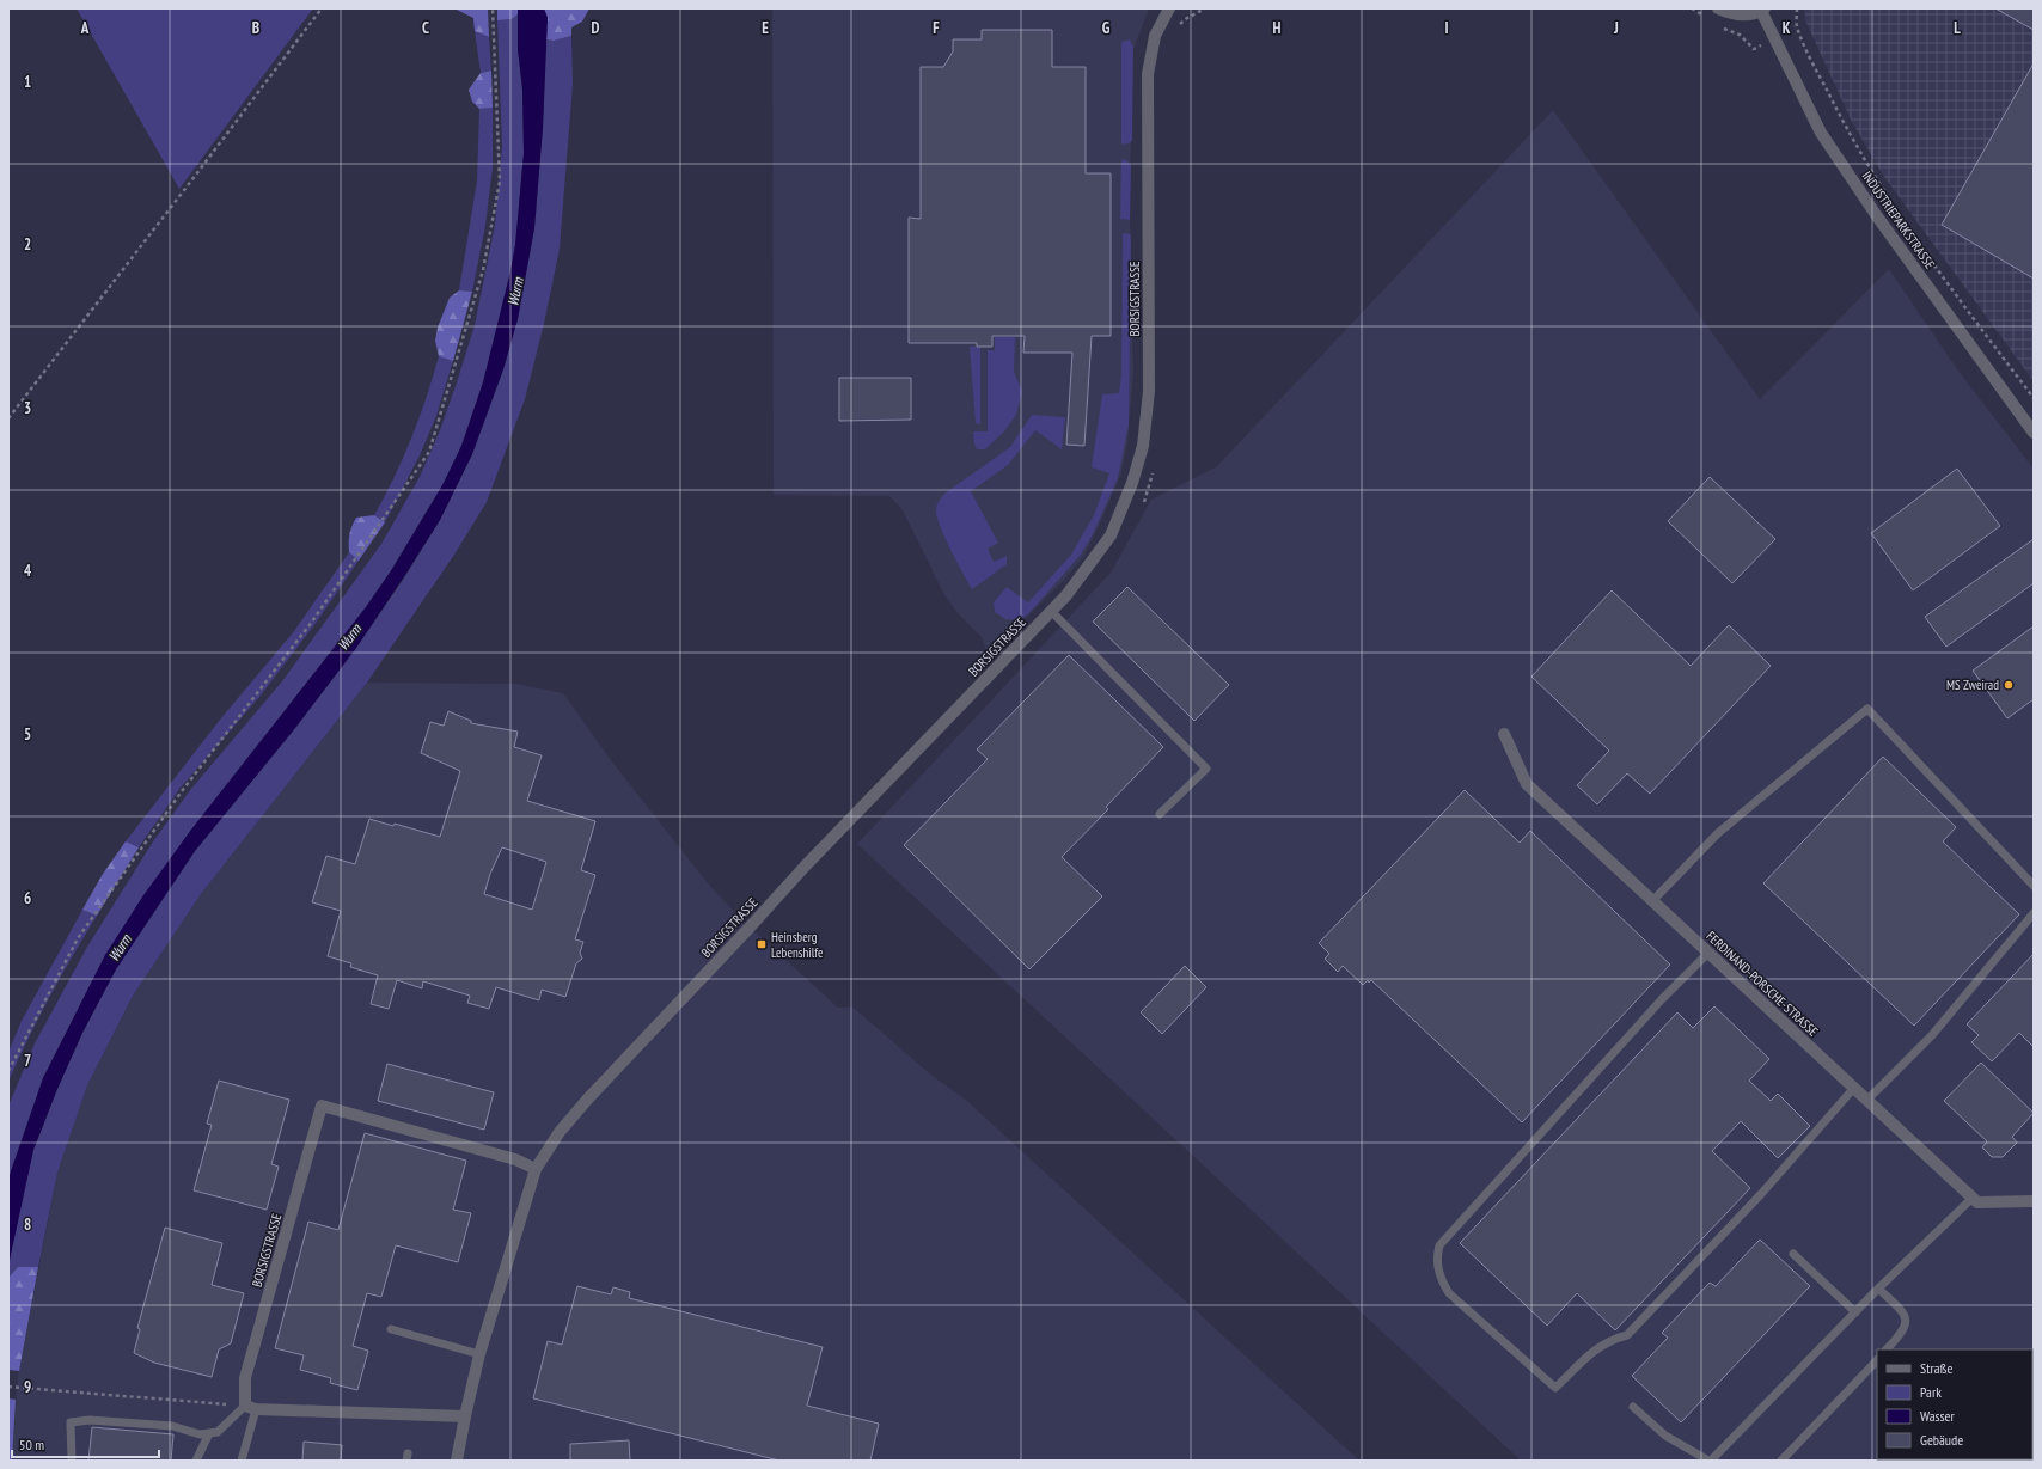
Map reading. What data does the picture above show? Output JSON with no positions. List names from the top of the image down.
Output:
{
  "streets": {
    "street": ["INDUSTRIEPARKSTRASSE", "BORSIGSTRASSE", "FERDINAND-PORSCHE-STRASSE"]
  },
  "water": ["Wurm"],
  "places": {
    "other": ["MS Zweirad"],
    "transit": ["Heinsberg Lebenshilfe"]
  },
  "legend": [
    "Straße",
    "Park",
    "Wasser",
    "Gebäude"
  ],
  "scale_bar": "50 m",
  "grid": {
    "columns": [
      "A",
      "B",
      "C",
      "D",
      "E",
      "F",
      "G",
      "H",
      "I",
      "J",
      "K",
      "L"
    ],
    "rows": [
      "1",
      "2",
      "3",
      "4",
      "5",
      "6",
      "7",
      "8",
      "9"
    ]
  }
}
